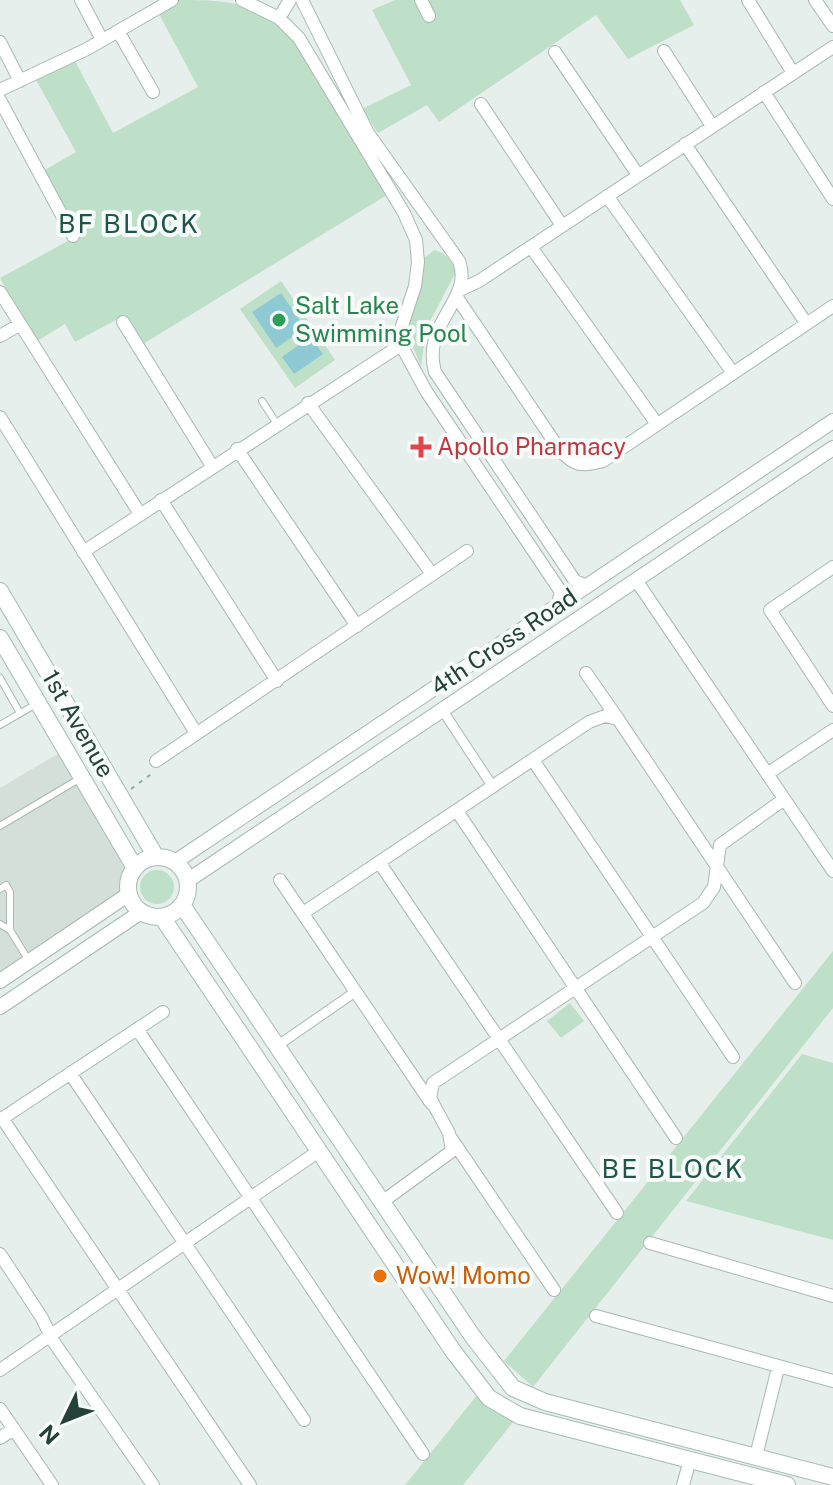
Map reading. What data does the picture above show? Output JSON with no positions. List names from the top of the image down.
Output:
{
  "streets": {
    "main road": ["1st Avenue"],
    "street": ["4th Cross Road"]
  },
  "crossings": [
    ["4th Cross Road", "1st Avenue"]
  ],
  "districts": ["BF BLOCK", "BE BLOCK"],
  "places": {
    "other": ["Salt Lake Swimming Pool", "Wow! Momo"],
    "health": ["Apollo Pharmacy"]
  },
  "north": "bottom left"
}
